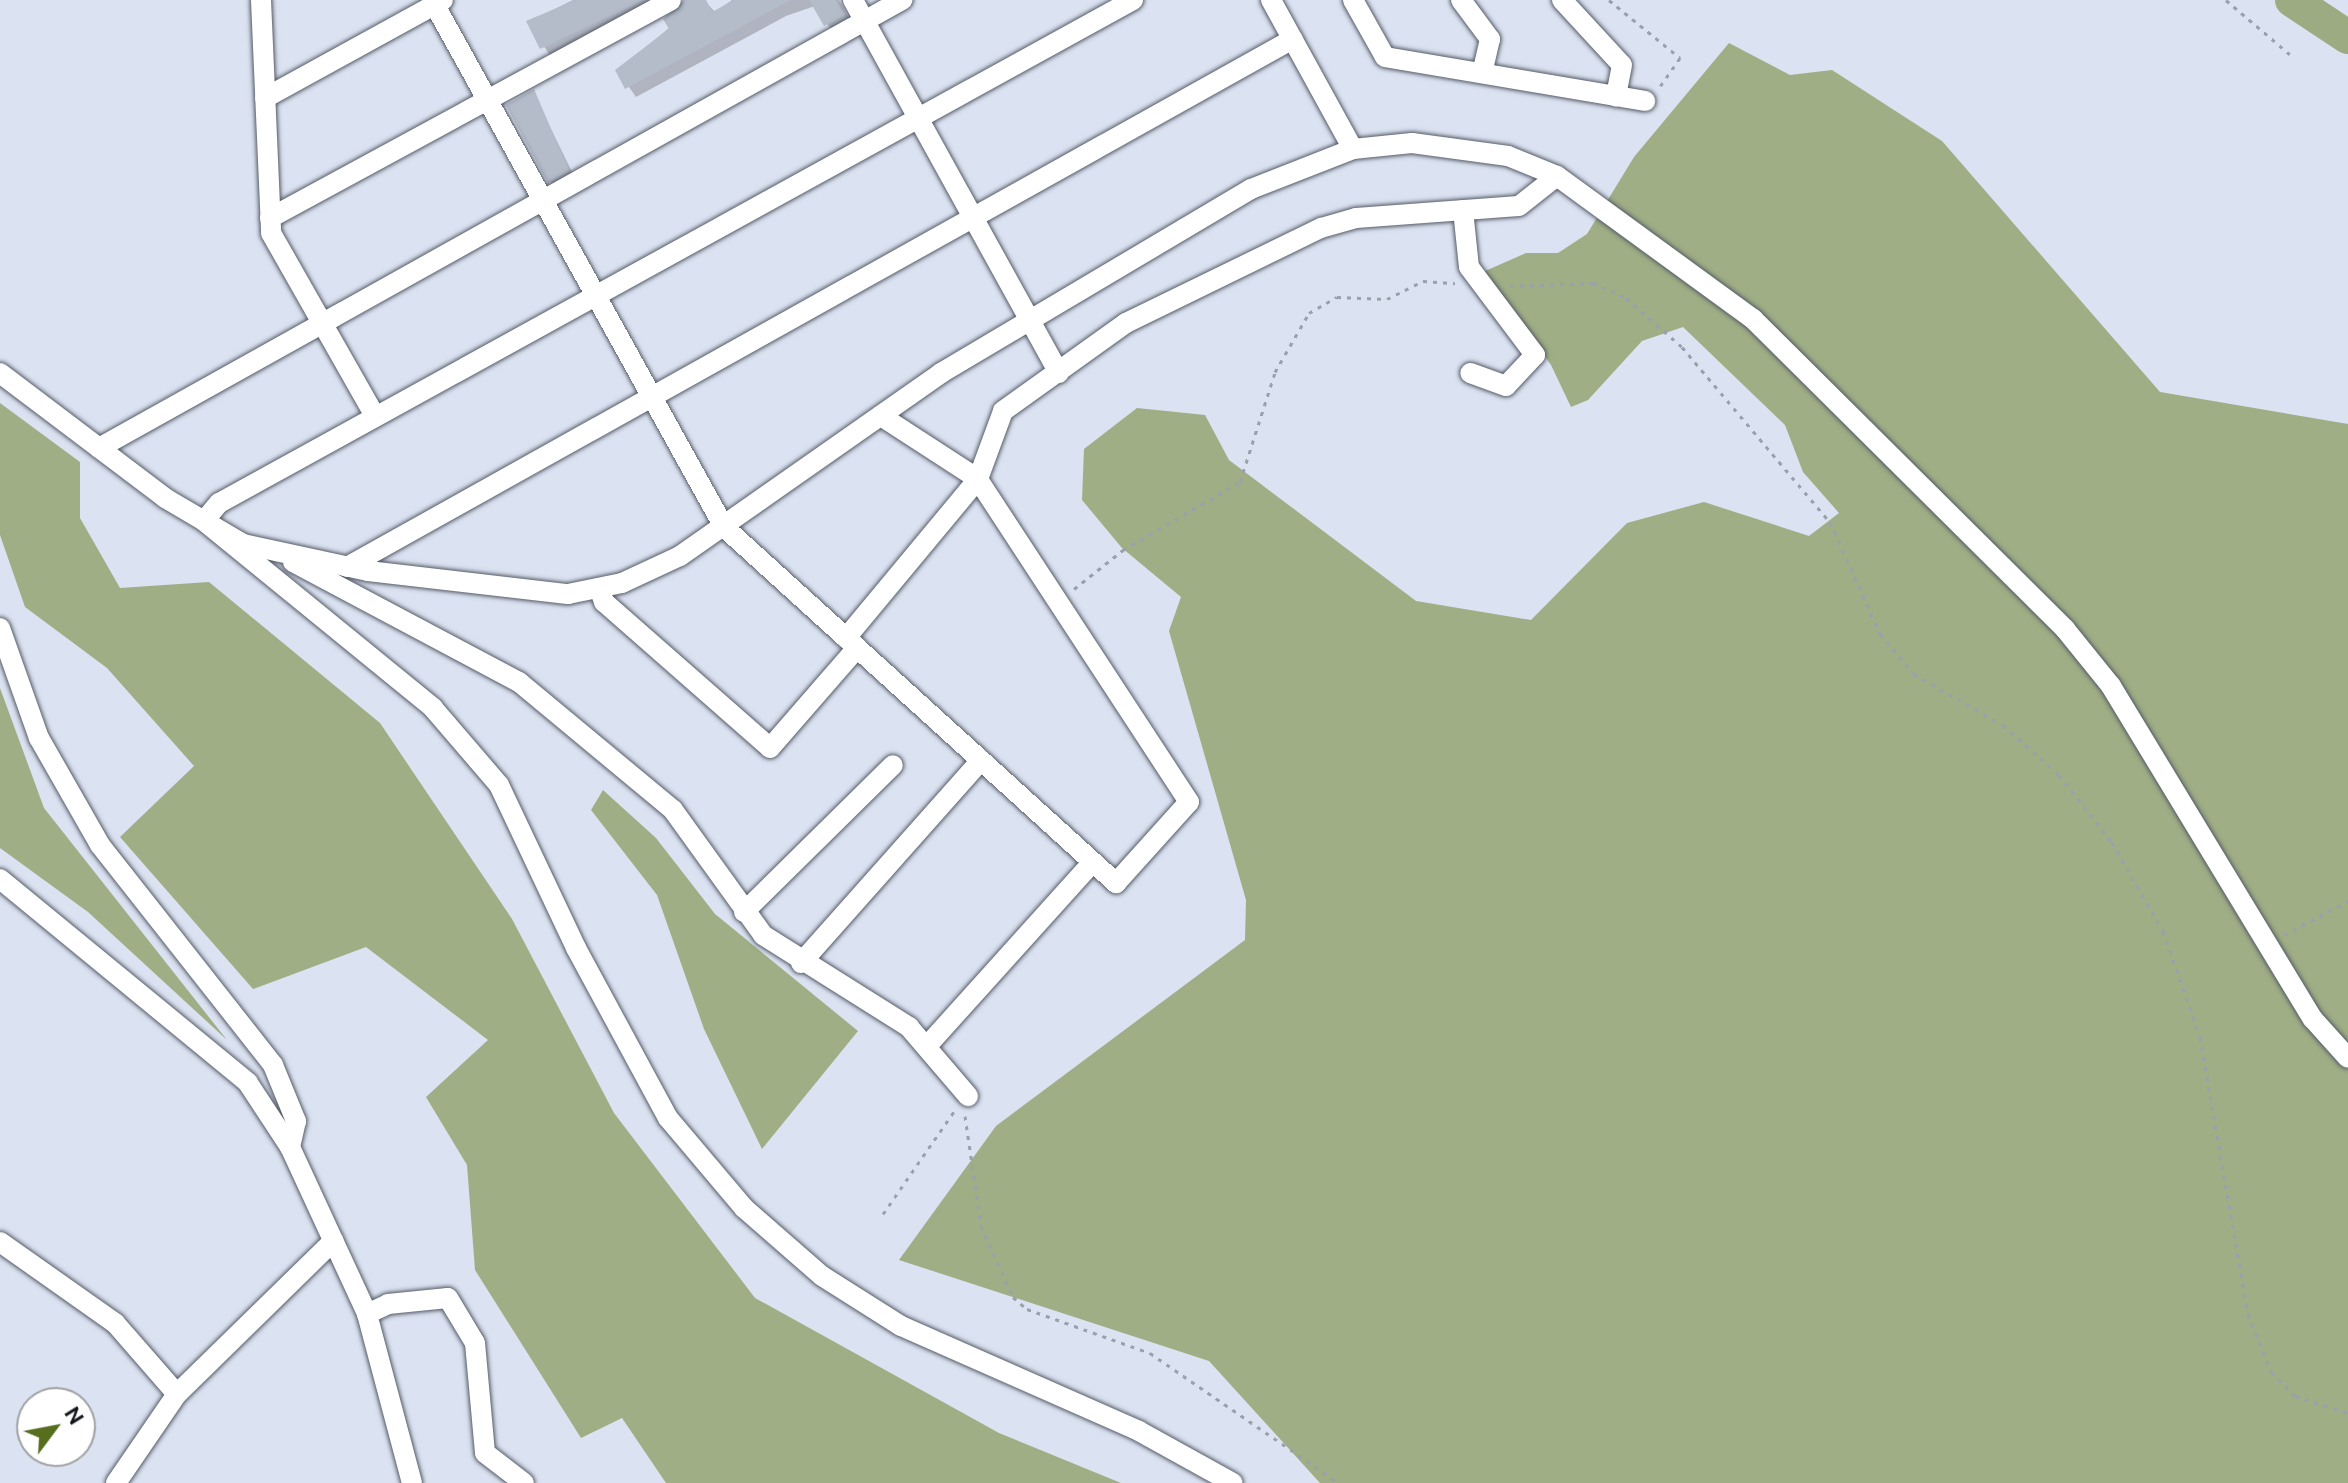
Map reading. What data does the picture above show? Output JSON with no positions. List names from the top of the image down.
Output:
{
  "north": "top right"
}
